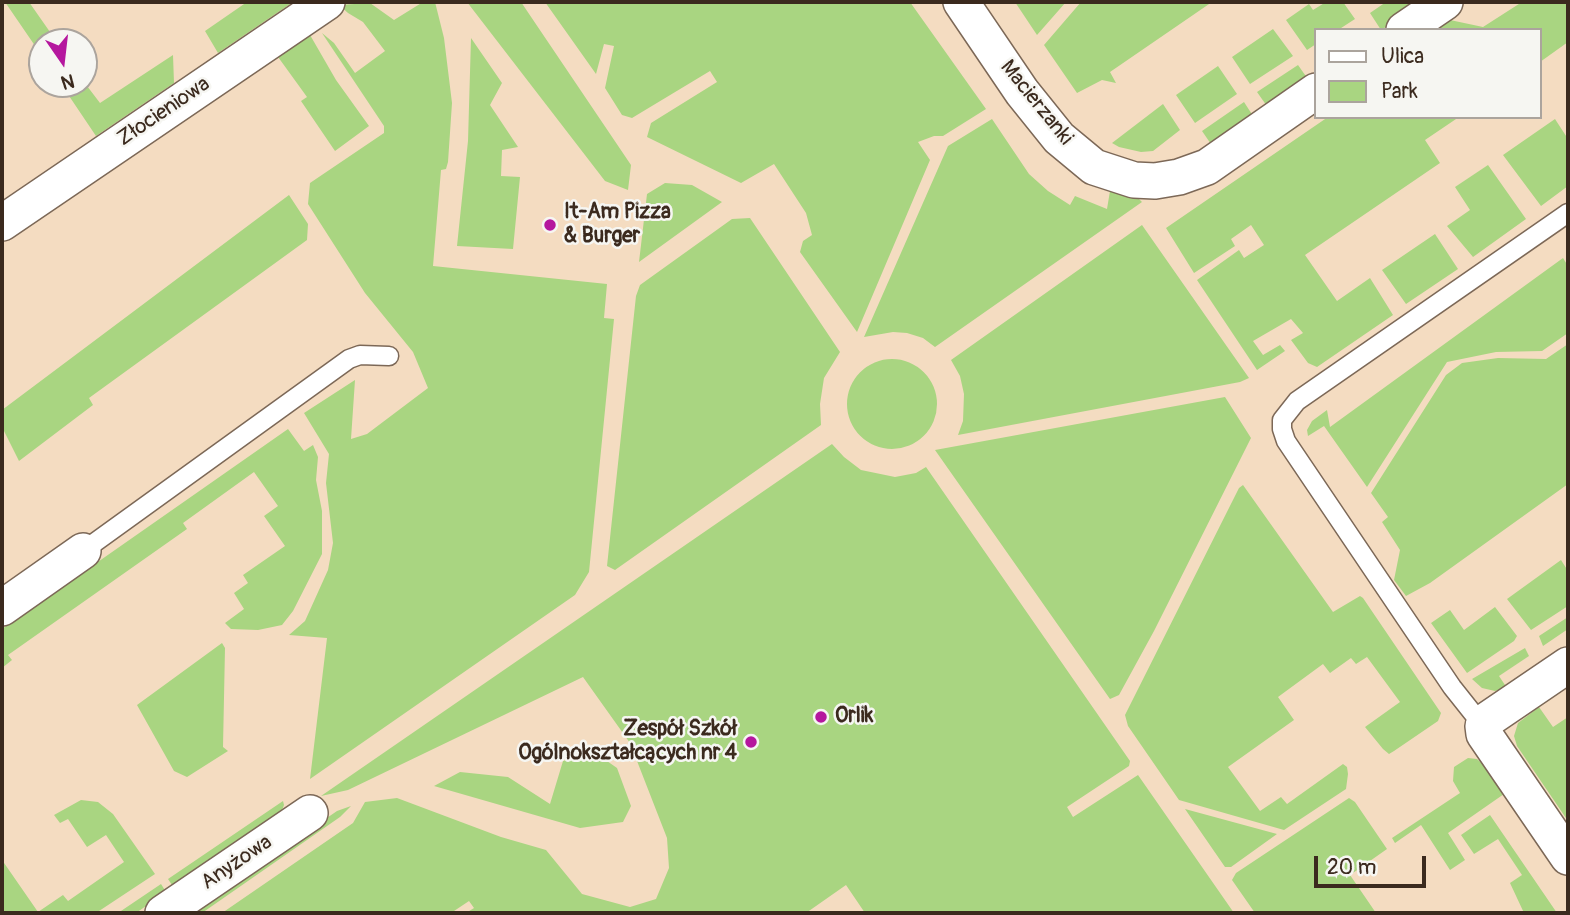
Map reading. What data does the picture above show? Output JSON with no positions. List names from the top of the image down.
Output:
{
  "streets": {
    "street": ["Macierzanki", "Złocieniowa", "Anyżowa"]
  },
  "places": ["It-Am Pizza & Burger", "Orlik", "Zespół Szkół Ogólnokształcących nr 4"],
  "legend": ["Ulica", "Park"],
  "scale_bar": "20 m",
  "north": "bottom"
}
